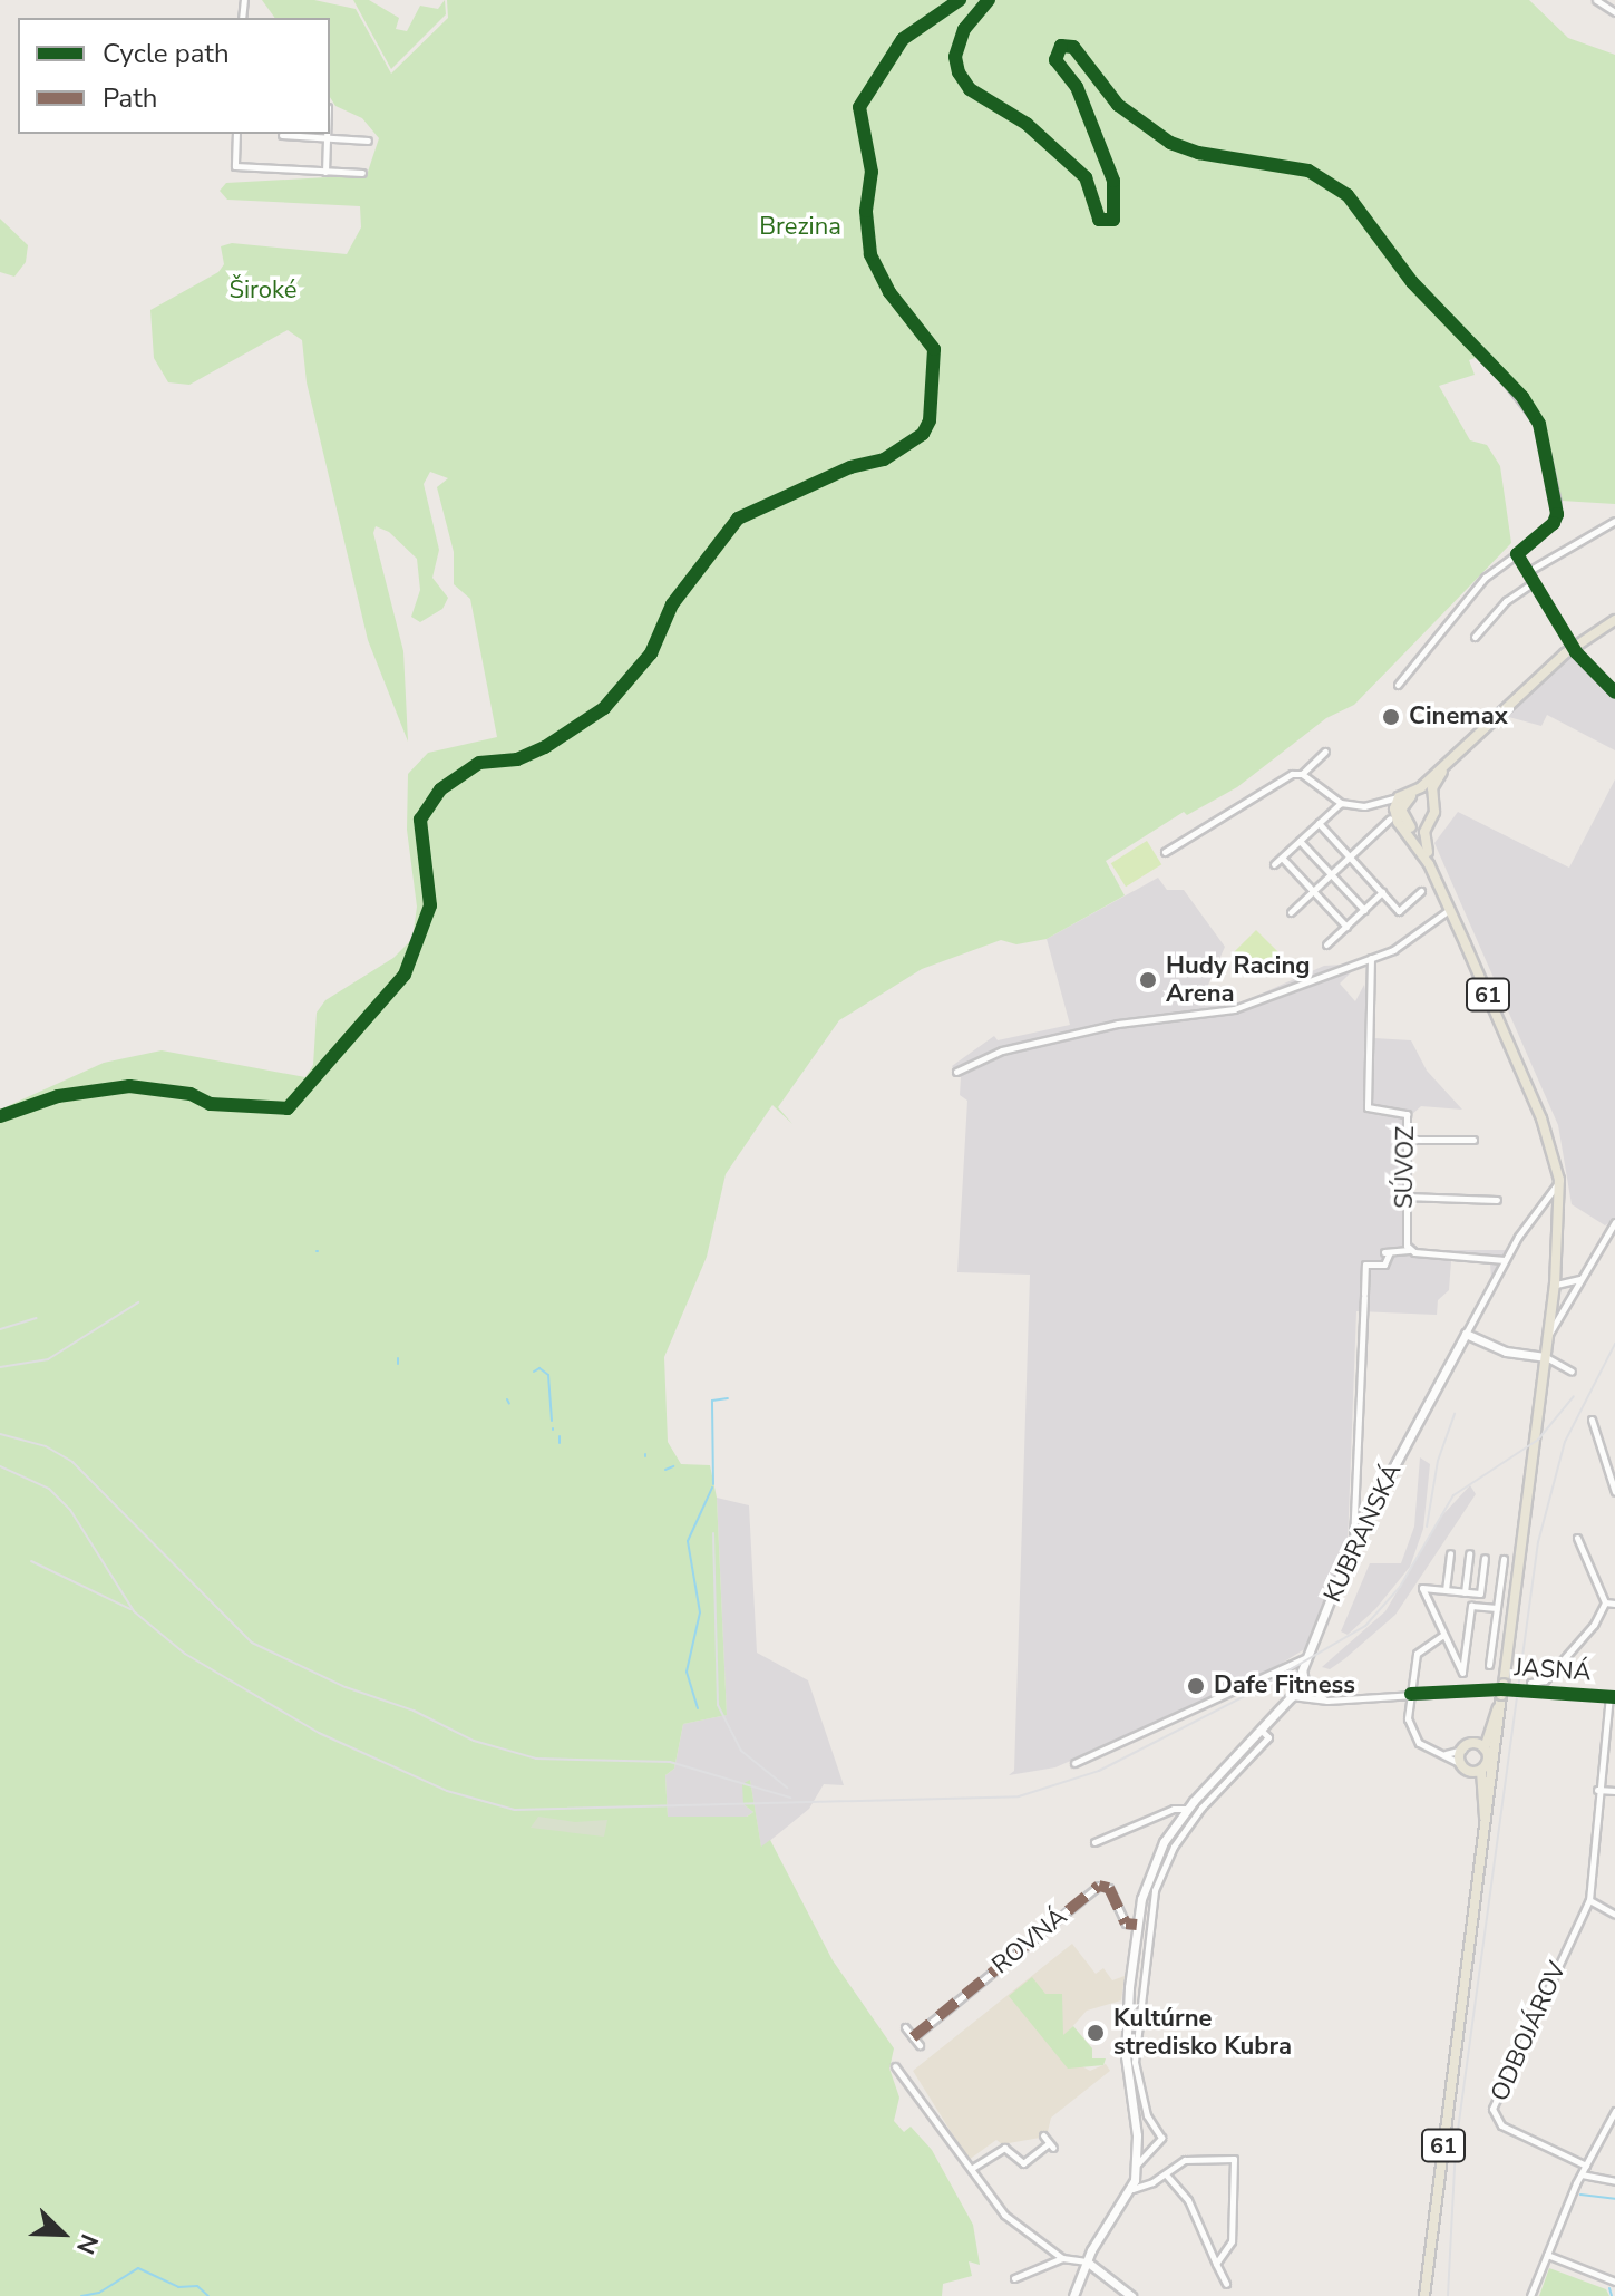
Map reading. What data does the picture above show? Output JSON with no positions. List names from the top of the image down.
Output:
{
  "streets": {
    "main road": ["61"],
    "street": [
      "SÚVOZ",
      "KUBRANSKÁ",
      "JASNÁ",
      "ROVNÁ",
      "ODBOJÁROV"
    ]
  },
  "crossings": [
    ["61", "KUBRANSKÁ"],
    ["KUBRANSKÁ", "JASNÁ"],
    ["KUBRANSKÁ", "ROVNÁ"]
  ],
  "parks": ["Brezina", "Široké"],
  "places": [
    "Cinemax",
    "Hudy Racing Arena",
    "Dafe Fitness",
    "Kultúrne stredisko Kubra"
  ],
  "legend": ["Cycle path", "Path"],
  "north": "bottom right"
}
